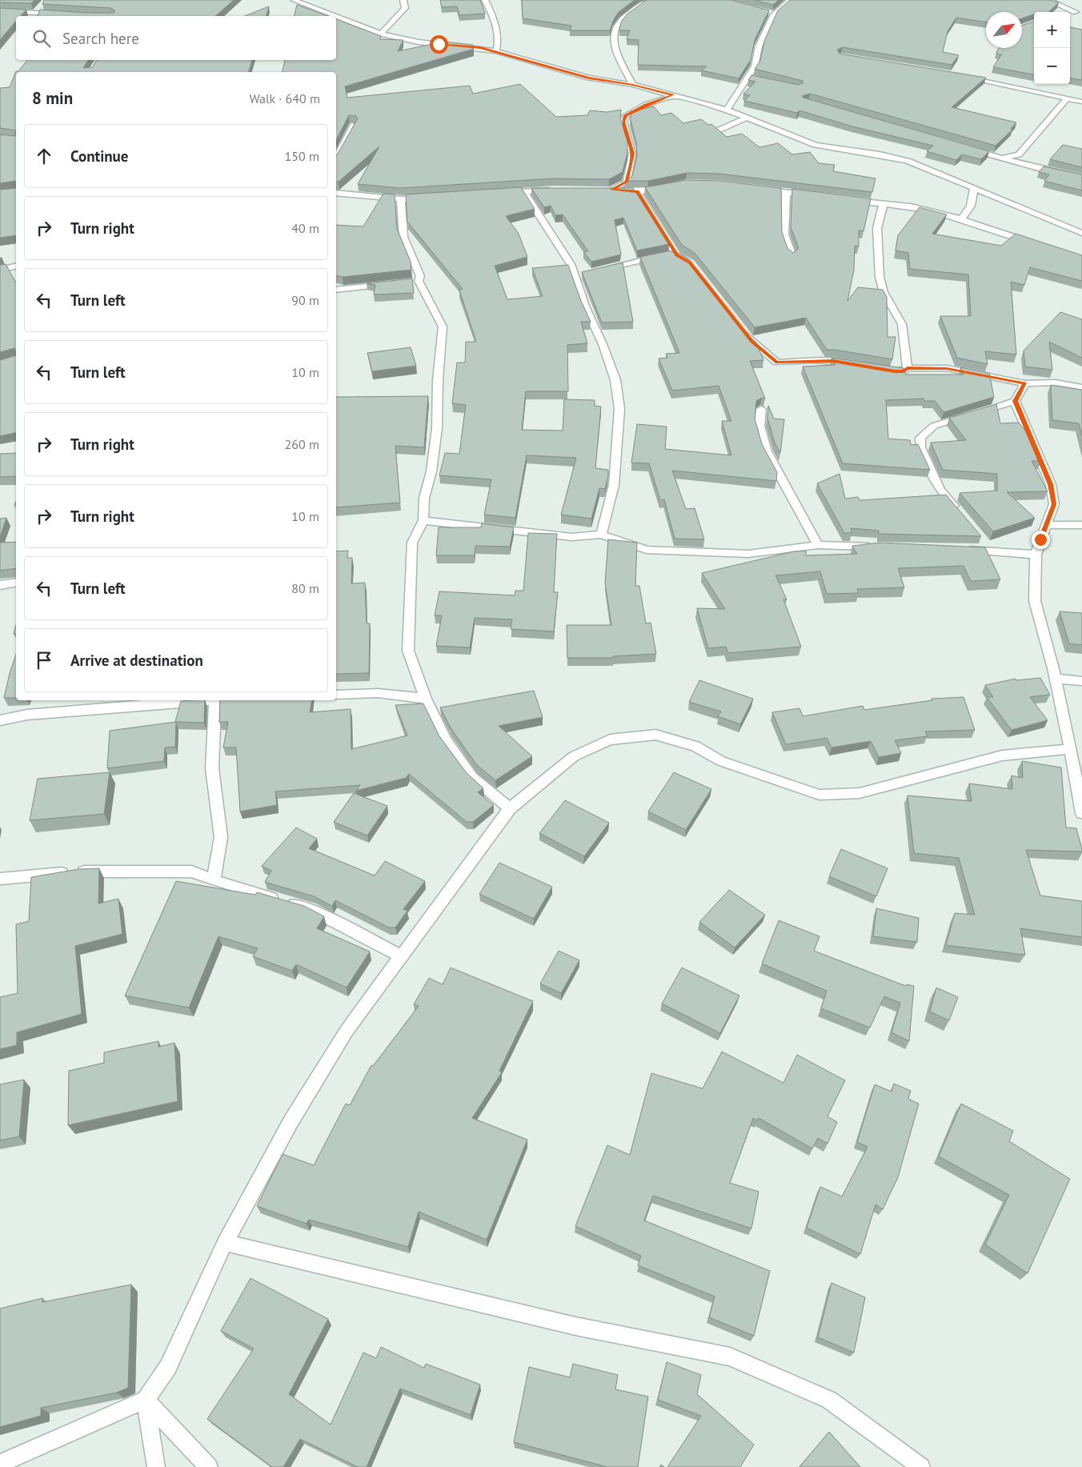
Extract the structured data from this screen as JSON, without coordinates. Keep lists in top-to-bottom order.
{
  "north": "top right",
  "page": {
    "map_buttons": ["+", "−"],
    "search": "Search here",
    "heading": ["8 min", "Walk · 640 m"],
    "list": [
      ["Continue", "150 m"],
      ["Turn right", "40 m"],
      ["Turn left", "90 m"],
      ["Turn left", "10 m"],
      ["Turn right", "260 m"],
      ["Turn right", "10 m"],
      ["Turn left", "80 m"],
      "Arrive at destination"
    ]
  }
}
